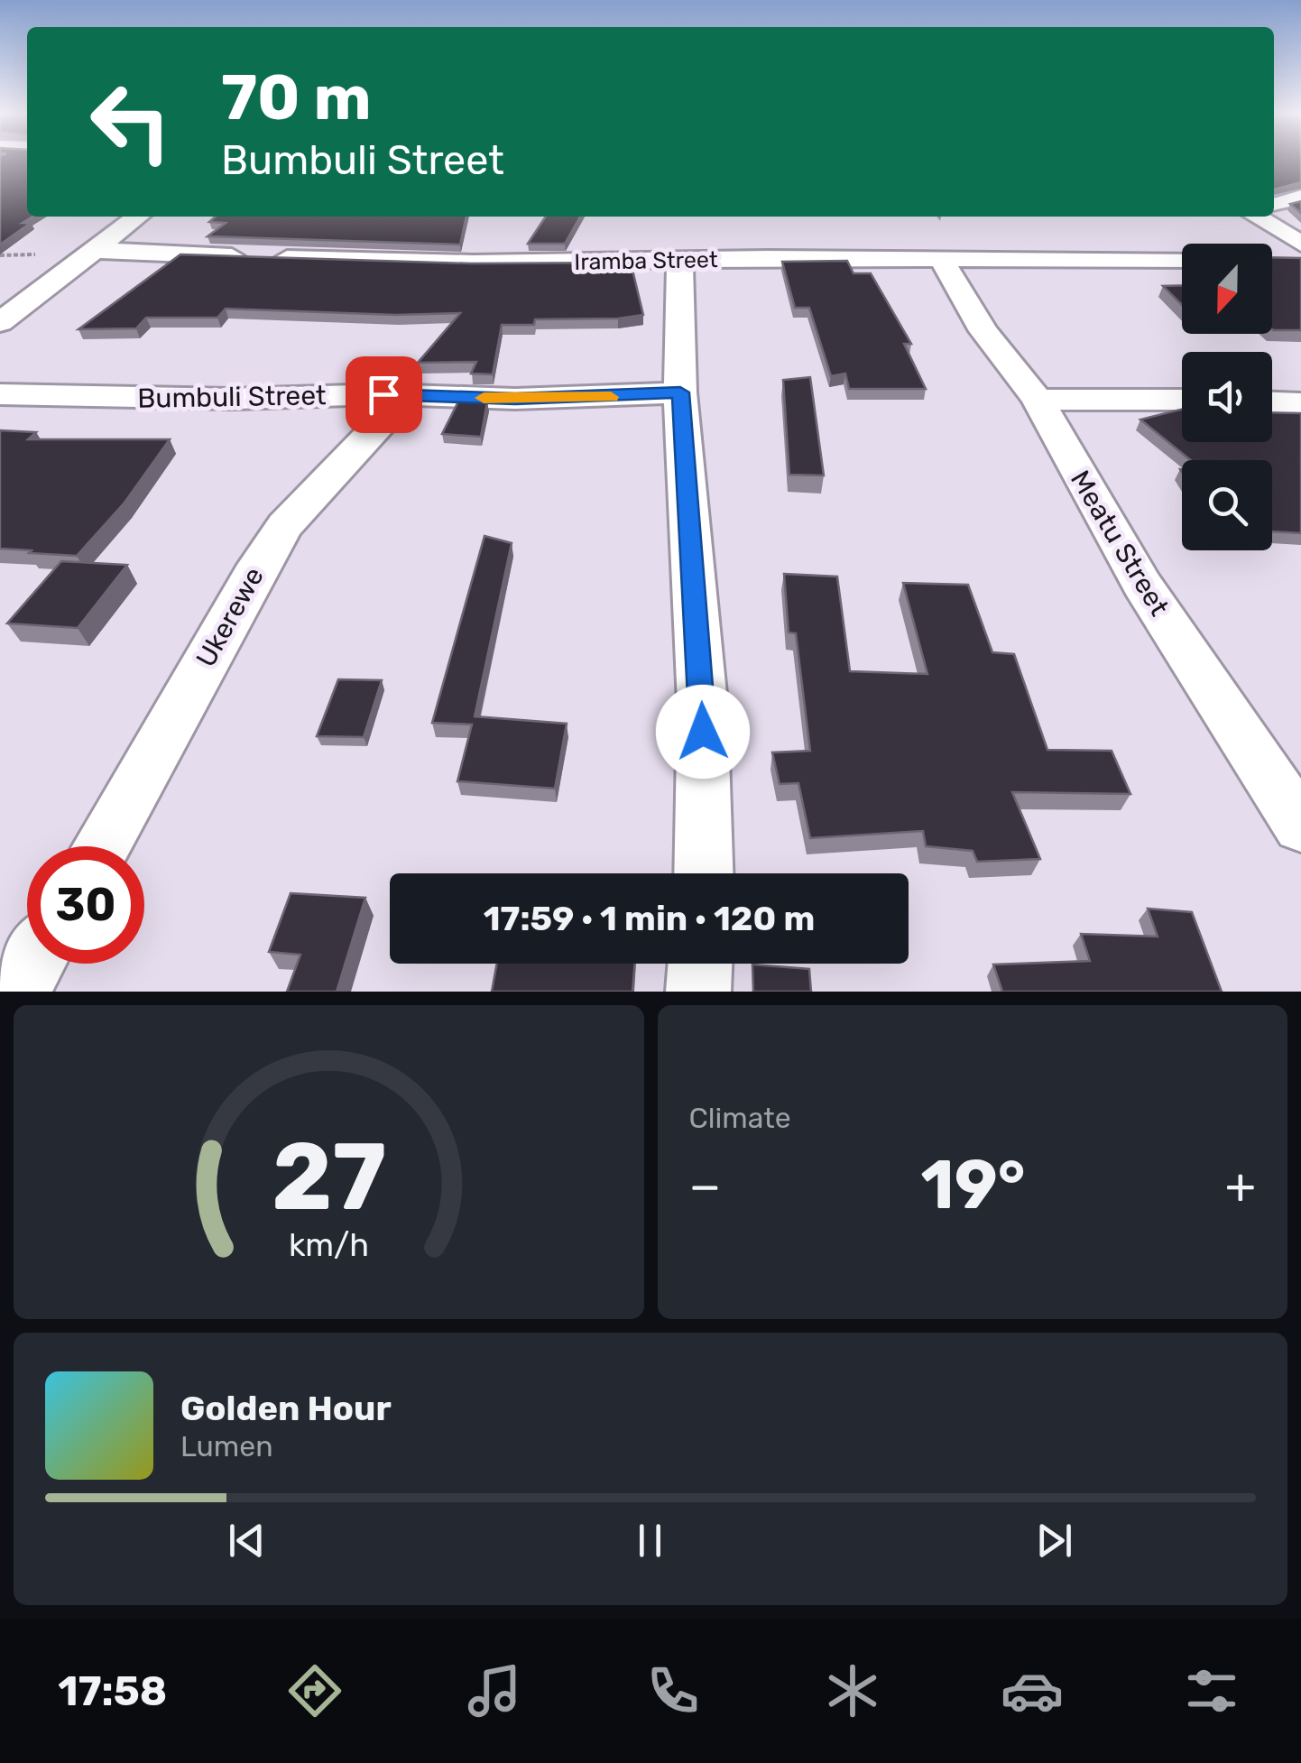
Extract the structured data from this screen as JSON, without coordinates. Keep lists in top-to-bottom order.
{
  "streets": {
    "street": [
      "Iramba Street",
      "Bumbuli Street",
      "Meatu Street",
      "Ukerewe"
    ]
  },
  "crossings": [
    ["Iramba Street", "Meatu Street"],
    ["Bumbuli Street", "Ukerewe"]
  ],
  "north": "bottom",
  "page": {
    "turn": ["70 m", "Bumbuli Street"],
    "limit": "30",
    "trip": "17:59 · 1 min · 120 m",
    "tile": "Climate",
    "heat": ["−", "19°", "+"],
    "song": ["Golden Hour", "Lumen"],
    "tabs": "17:58",
    "gauge": ["27", "km/h"]
  }
}
